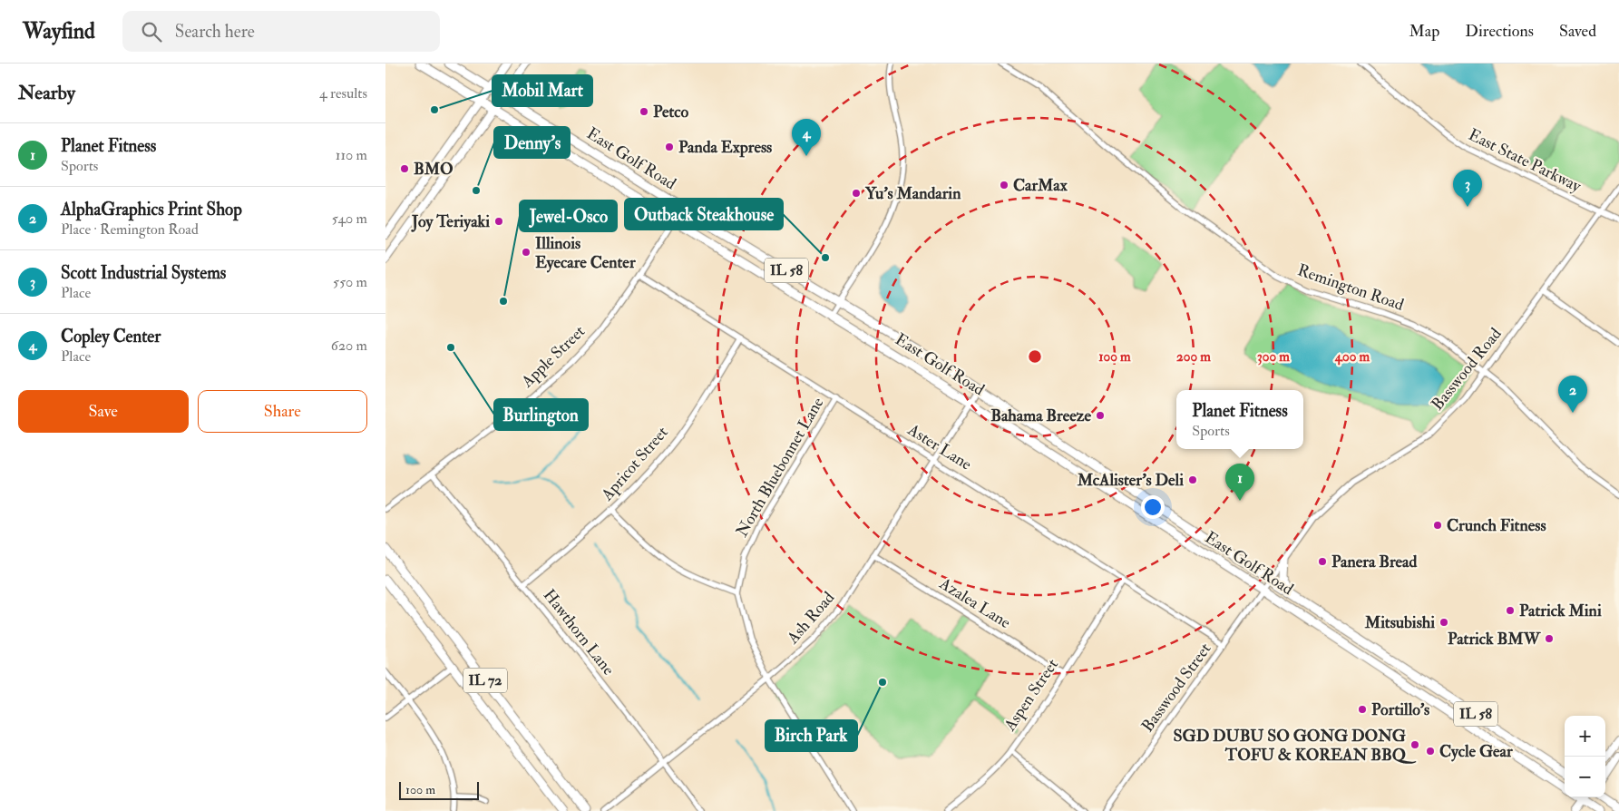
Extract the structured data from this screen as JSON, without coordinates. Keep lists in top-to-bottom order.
{
  "streets": {
    "main road": ["East Golf Road", "IL 58", "IL 72"],
    "street": [
      "East State Parkway",
      "Remington Road",
      "Apple Street",
      "Basswood Road",
      "Aster Lane",
      "Apricot Street",
      "North Bluebonnet Lane",
      "Azalea Lane",
      "Ash Road",
      "Hawthorn Lane",
      "Basswood Street",
      "Aspen Street"
    ]
  },
  "crossings": [
    ["East Golf Road", "IL 58"],
    ["East Golf Road", "Apple Street"],
    ["East Golf Road", "Basswood Road"],
    ["East Golf Road", "Ash Road"],
    ["East Golf Road", "Basswood Street"],
    ["East State Parkway", "Basswood Road"],
    ["Remington Road", "Basswood Road"],
    ["Apple Street", "Aster Lane"],
    ["Apple Street", "Hawthorn Lane"],
    ["Basswood Road", "Basswood Street"],
    ["Aster Lane", "Apricot Street"],
    ["Aster Lane", "North Bluebonnet Lane"],
    ["Aster Lane", "Ash Road"],
    ["Aster Lane", "Basswood Street"],
    ["Aster Lane", "Aspen Street"],
    ["Apricot Street", "Hawthorn Lane"],
    ["North Bluebonnet Lane", "Ash Road"],
    ["Azalea Lane", "Ash Road"],
    ["Azalea Lane", "Aspen Street"],
    ["Ash Road", "Hawthorn Lane"]
  ],
  "places": [
    "Mobil Mart",
    "Petco",
    "Panda Express",
    "BMO",
    "CarMax",
    "Denny's",
    "Yu's Mandarin",
    "Joy Teriyaki",
    "Illinois Eyecare Center",
    "Outback Steakhouse",
    "Jewel-Osco",
    "Burlington",
    "Bahama Breeze",
    "McAlister's Deli",
    "Crunch Fitness",
    "Panera Bread",
    "Patrick Mini",
    "Mitsubishi",
    "Patrick BMW",
    "Birch Park",
    "Portillo's",
    "SGD DUBU SO GONG DONG TOFU & KOREAN BBQ",
    "Cycle Gear"
  ],
  "scale_bar": "100 m",
  "page": {
    "header": "Wayfind",
    "search": "Search here",
    "nav": ["Map", "Directions", "Saved"],
    "heading": ["Nearby", "4 results"],
    "pins": [
      "4",
      "3",
      "2",
      "1"
    ],
    "list": [
      {
        "mark": "1",
        "name": "Planet Fitness",
        "note": "Sports",
        "value": "110 m"
      },
      {
        "mark": "2",
        "name": "AlphaGraphics Print Shop",
        "note": "Place · Remington Road",
        "value": "540 m"
      },
      {
        "mark": "3",
        "name": "Scott Industrial Systems",
        "note": "Place",
        "value": "550 m"
      },
      {
        "mark": "4",
        "name": "Copley Center",
        "note": "Place",
        "value": "620 m"
      }
    ],
    "buttons": ["Save", "Share"],
    "popup": ["Planet Fitness", "Sports"],
    "map_buttons": ["+", "−"],
    "scale": "100 m"
  },
  "rings": [
    "100 m",
    "200 m",
    "300 m",
    "400 m"
  ]
}
